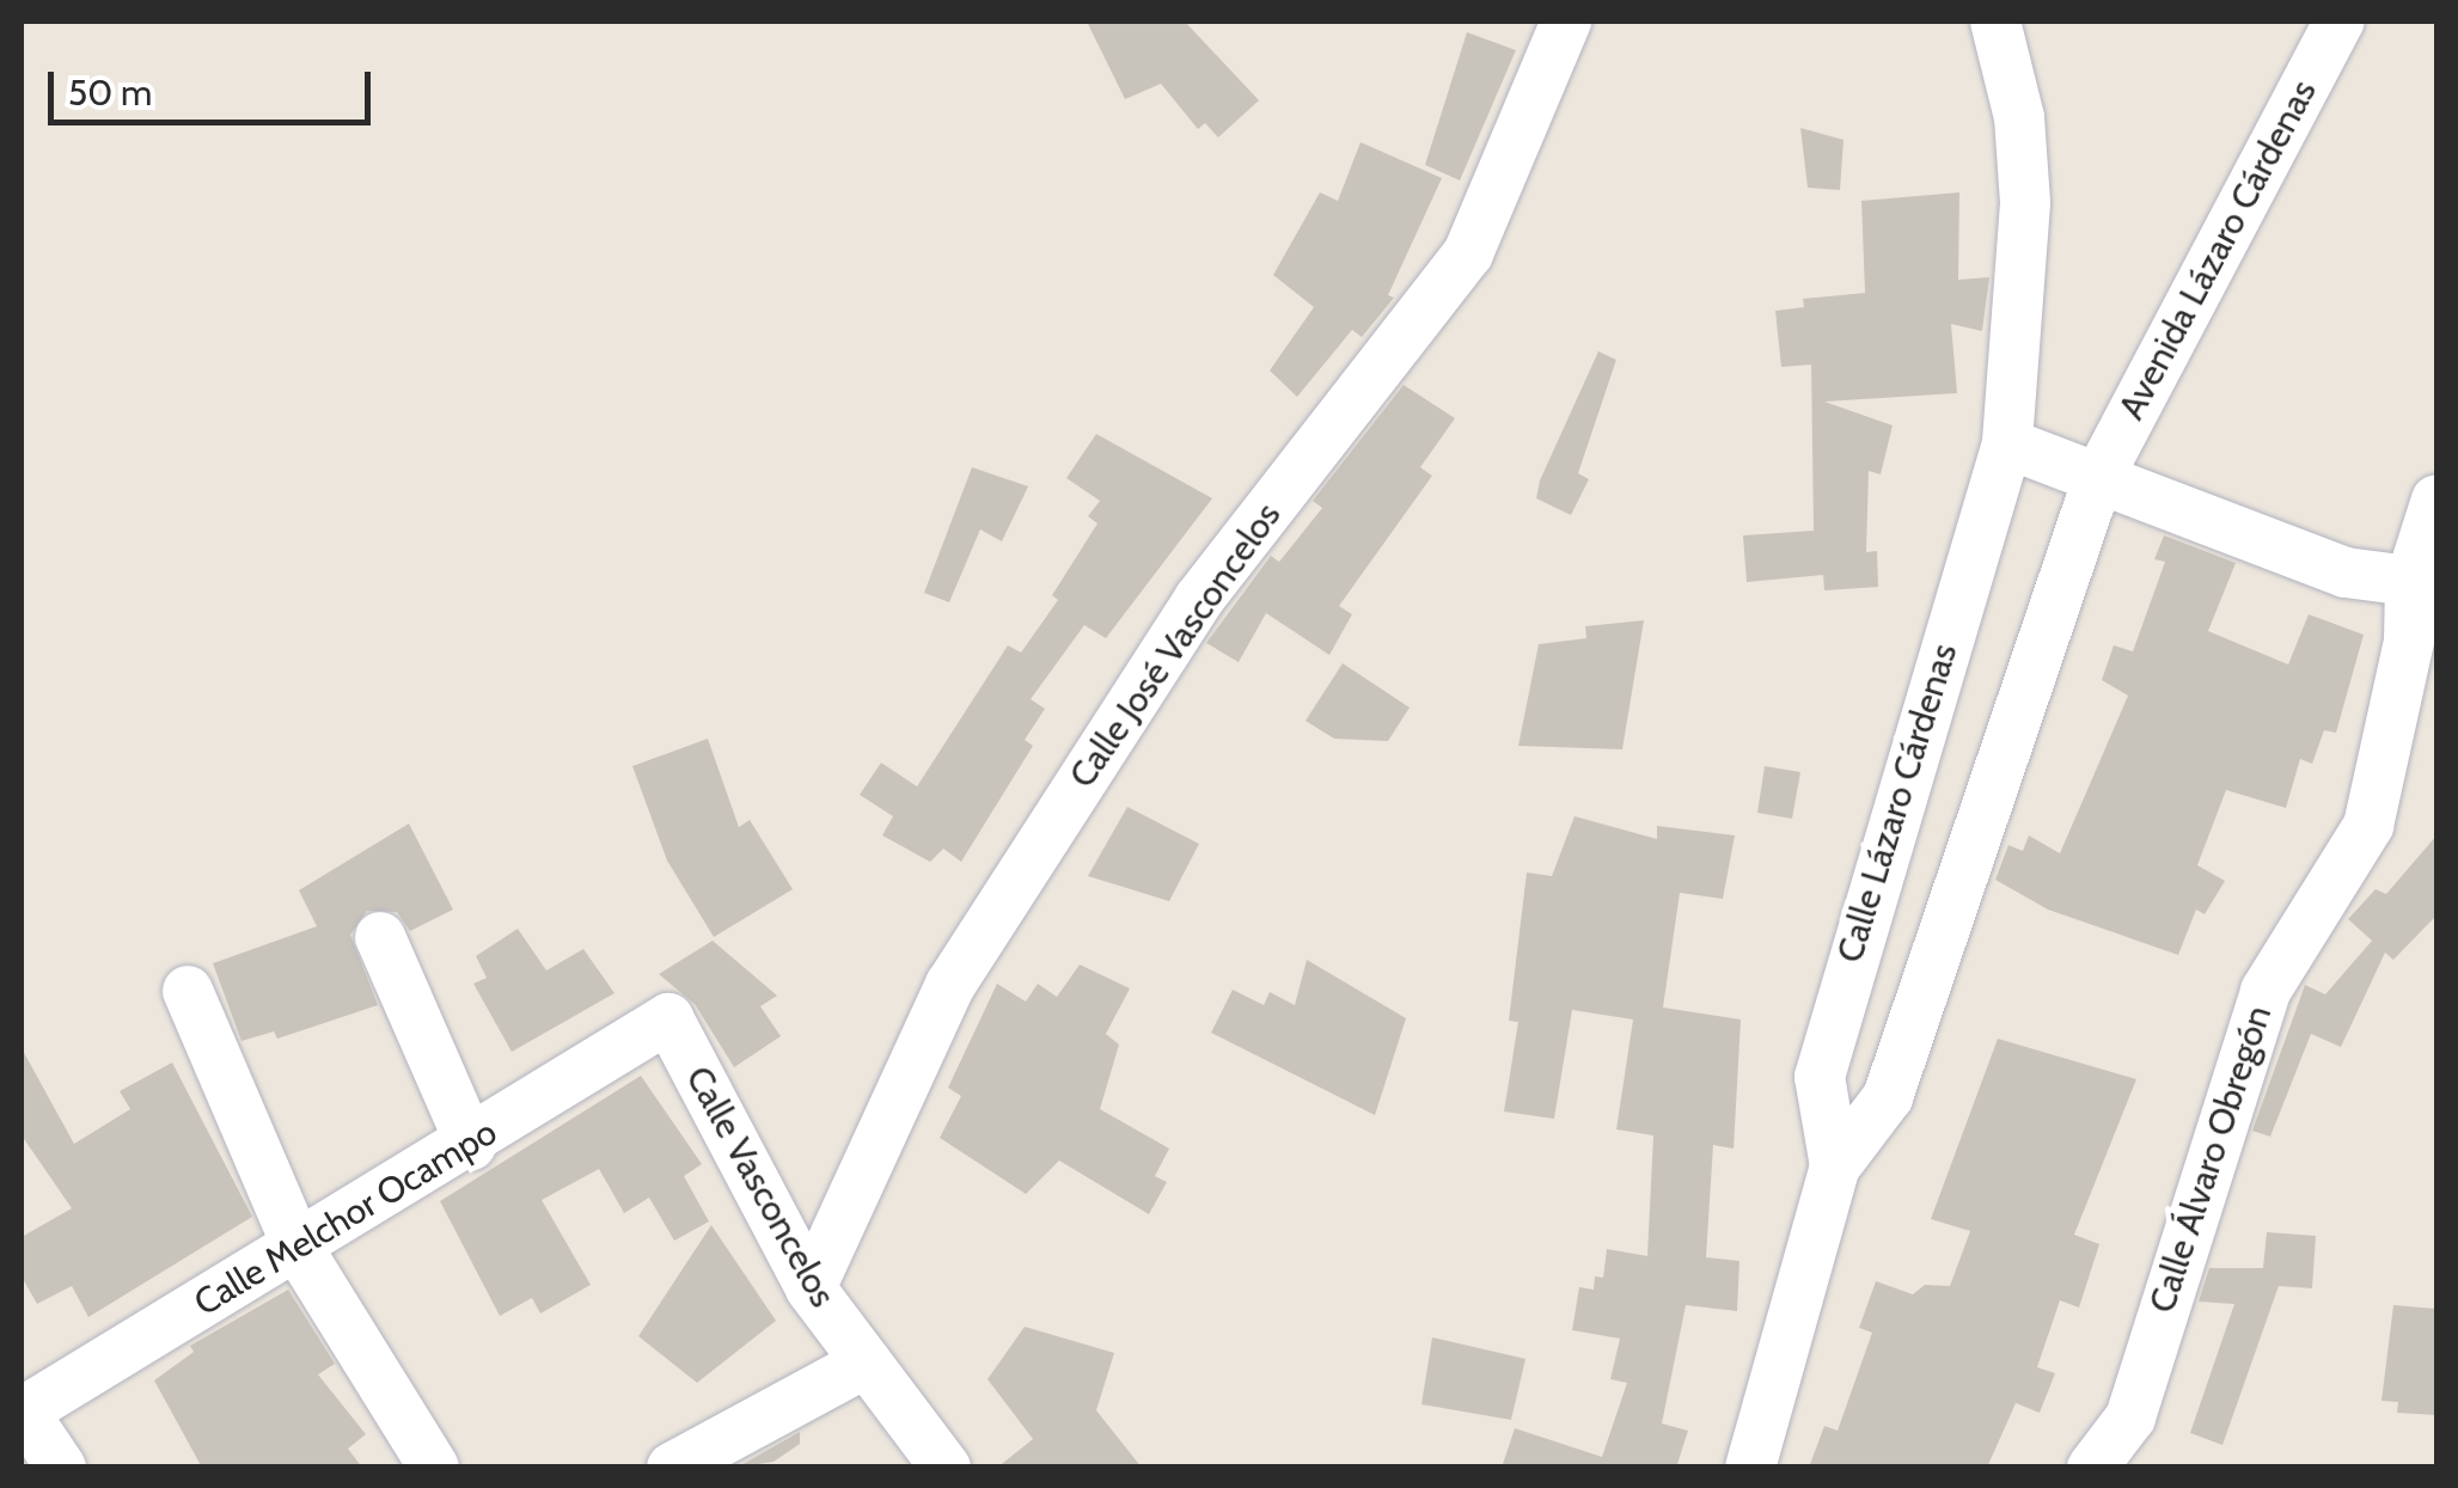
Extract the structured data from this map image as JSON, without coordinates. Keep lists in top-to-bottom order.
{
  "streets": {
    "street": [
      "Avenida Lázaro Cárdenas",
      "Calle José Vasconcelos",
      "Calle Lázaro Cárdenas",
      "Calle Álvaro Obregón",
      "Calle Vasconcelos",
      "Calle Melchor Ocampo"
    ]
  },
  "crossings": [
    ["Avenida Lázaro Cárdenas", "Calle Lázaro Cárdenas"],
    ["Calle José Vasconcelos", "Calle Vasconcelos"],
    ["Calle Vasconcelos", "Calle Melchor Ocampo"]
  ],
  "scale_bar": "50 m"
}
